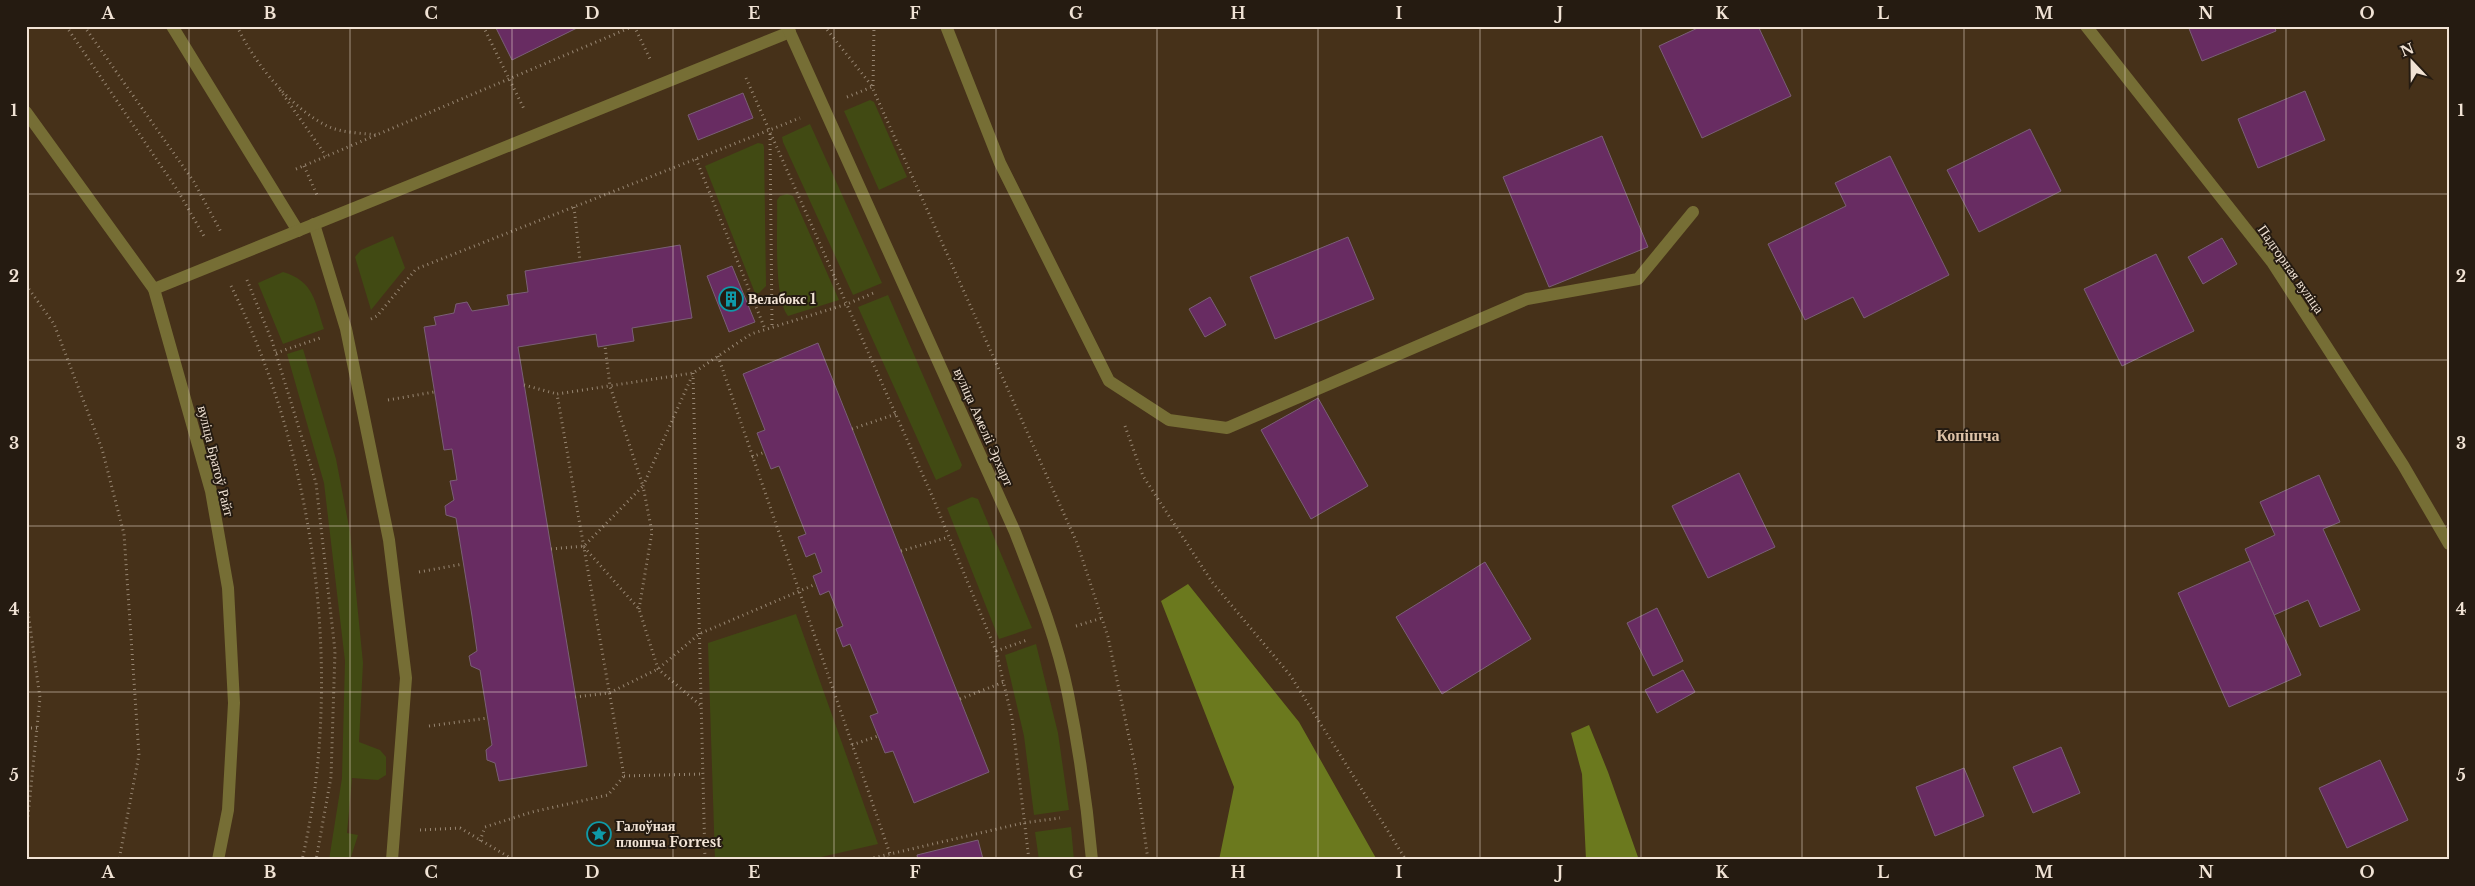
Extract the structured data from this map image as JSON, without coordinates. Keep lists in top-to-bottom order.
{
  "streets": {
    "street": ["Падгорная вуліца", "вуліца Амеліі Эрхарт", "вуліца Братоў Райт"]
  },
  "districts": ["Копішча"],
  "places": {
    "building": ["Велабокс 1"],
    "place": ["Галоўная плошча Forrest"]
  },
  "north": "top",
  "grid": {
    "columns": [
      "A",
      "B",
      "C",
      "D",
      "E",
      "F",
      "G",
      "H",
      "I",
      "J",
      "K",
      "L",
      "M",
      "N",
      "O"
    ],
    "rows": [
      "1",
      "2",
      "3",
      "4",
      "5"
    ]
  }
}
